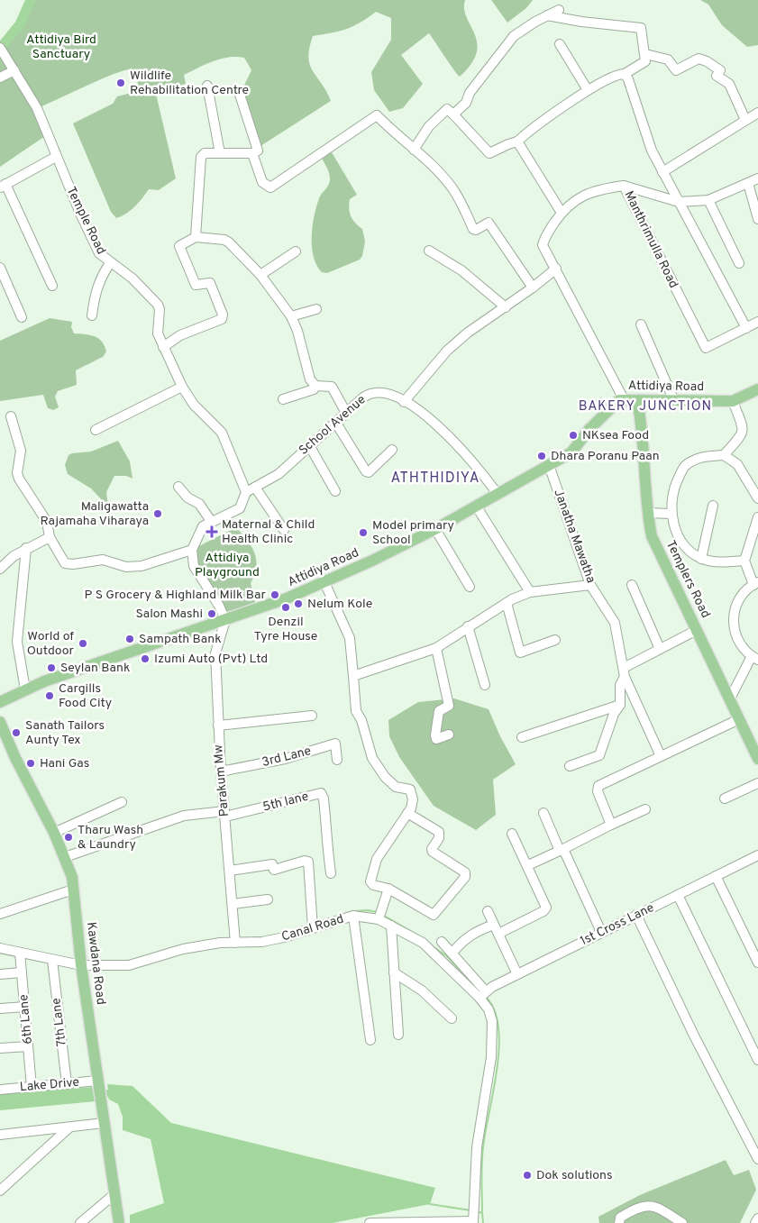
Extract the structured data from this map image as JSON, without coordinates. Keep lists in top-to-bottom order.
{
  "streets": {
    "main road": ["Attidiya Road", "Templers Road", "Kawdana Road"],
    "street": [
      "Temple Road",
      "Manthrimulla Road",
      "School Avenue",
      "Janatha Mawatha",
      "3rd Lane",
      "Parakum Mw",
      "5th lane",
      "1st Cross Lane",
      "Canal Road",
      "6th Lane",
      "7th Lane",
      "Lake Drive"
    ]
  },
  "crossings": [
    ["Temple Road", "School Avenue"],
    ["Manthrimulla Road", "Attidiya Road"],
    ["Attidiya Road", "School Avenue"],
    ["Attidiya Road", "Janatha Mawatha"],
    ["Attidiya Road", "Templers Road"],
    ["Attidiya Road", "Parakum Mw"],
    ["3rd Lane", "Parakum Mw"],
    ["Parakum Mw", "5th lane"],
    ["Parakum Mw", "Canal Road"],
    ["1st Cross Lane", "Canal Road"],
    ["Canal Road", "Kawdana Road"],
    ["Canal Road", "6th Lane"],
    ["Canal Road", "7th Lane"],
    ["Kawdana Road", "Lake Drive"],
    ["6th Lane", "Lake Drive"],
    ["7th Lane", "Lake Drive"]
  ],
  "districts": ["BAKERY JUNCTION", "ATHTHIDIYA"],
  "parks": ["Attidiya Bird Sanctuary", "Attidiya Playground"],
  "places": {
    "other": [
      "Wildlife Rehabilitation Centre",
      "NKsea Food",
      "Dhara Poranu Paan",
      "Maligawatta Rajamaha Viharaya",
      "Model primary School",
      "P S Grocery & Highland Milk Bar",
      "Nelum Kole",
      "Denzil Tyre House",
      "Salon Mashi",
      "Sampath Bank",
      "World of Outdoor",
      "Izumi Auto (Pvt) Ltd",
      "Seylan Bank",
      "Cargills Food City",
      "Sanath Tailors Aunty Tex",
      "Hani Gas",
      "Tharu Wash & Laundry",
      "Dok solutions"
    ],
    "health": ["Maternal & Child Health Clinic"]
  }
}
